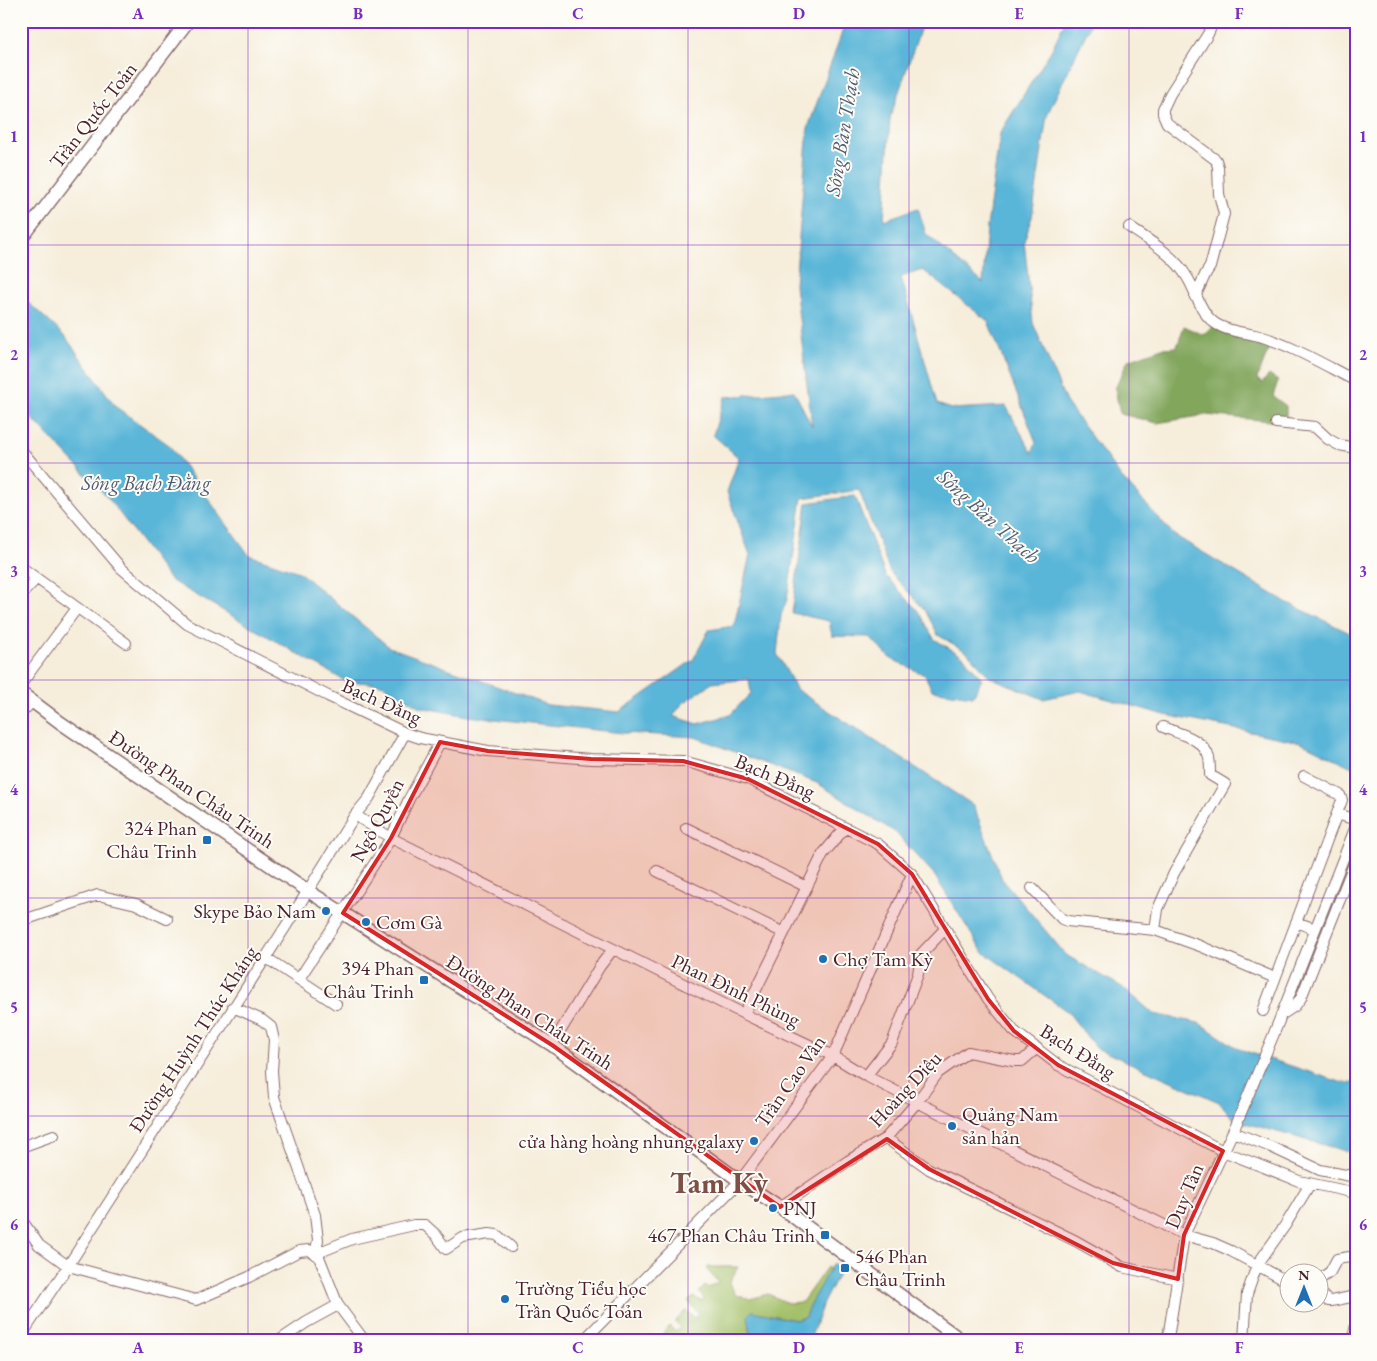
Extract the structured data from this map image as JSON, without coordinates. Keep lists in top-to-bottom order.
{
  "streets": {
    "main road": ["Trần Quốc Toản", "Đường Phan Châu Trinh"],
    "street": [
      "Bạch Đằng",
      "Ngô Quyền",
      "Phan Đình Phùng",
      "Đường Huỳnh Thúc Kháng",
      "Trần Cao Vân",
      "Hoàng Diệu",
      "Duy Tân"
    ]
  },
  "crossings": [
    ["Bạch Đằng", "Ngô Quyền"],
    ["Bạch Đằng", "Đường Huỳnh Thúc Kháng"],
    ["Bạch Đằng", "Trần Cao Vân"],
    ["Bạch Đằng", "Hoàng Diệu"],
    ["Bạch Đằng", "Duy Tân"],
    ["Đường Phan Châu Trinh", "Ngô Quyền"],
    ["Đường Phan Châu Trinh", "Đường Huỳnh Thúc Kháng"],
    ["Đường Phan Châu Trinh", "Trần Cao Vân"],
    ["Đường Phan Châu Trinh", "Hoàng Diệu"],
    ["Ngô Quyền", "Phan Đình Phùng"],
    ["Phan Đình Phùng", "Đường Huỳnh Thúc Kháng"],
    ["Phan Đình Phùng", "Trần Cao Vân"],
    ["Phan Đình Phùng", "Hoàng Diệu"],
    ["Phan Đình Phùng", "Duy Tân"]
  ],
  "districts": ["Tam Kỳ"],
  "water": ["Sông Bàn Thạch", "Sông Bạch Đằng"],
  "places": {
    "transit": [
      "324 Phan Châu Trinh",
      "394 Phan Châu Trinh",
      "467 Phan Châu Trinh",
      "546 Phan Châu Trinh"
    ],
    "other": [
      "Skype Bảo Nam",
      "Cơm Gà",
      "Chợ Tam Kỳ",
      "Quảng Nam sản hản",
      "cửa hàng hoàng nhung galaxy",
      "PNJ",
      "Trường Tiểu học Trần Quốc Toản"
    ]
  },
  "north": "top",
  "grid": {
    "columns": [
      "A",
      "B",
      "C",
      "D",
      "E",
      "F"
    ],
    "rows": [
      "1",
      "2",
      "3",
      "4",
      "5",
      "6"
    ]
  }
}
